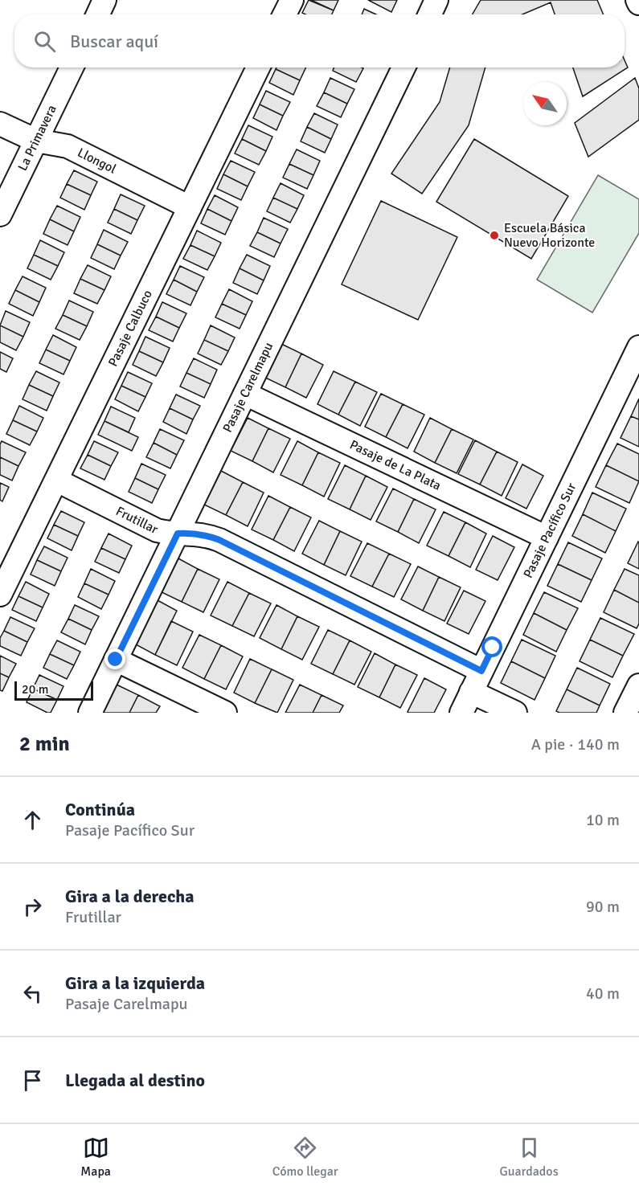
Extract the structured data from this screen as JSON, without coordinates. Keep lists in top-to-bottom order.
{
  "streets": {
    "street": [
      "La Primavera",
      "Llongol",
      "Pasaje Calbuco",
      "Pasaje Carelmapu",
      "Pasaje de La Plata",
      "Frutillar",
      "Pasaje Pacífico Sur"
    ]
  },
  "crossings": [
    ["La Primavera", "Llongol"],
    ["Llongol", "Pasaje Calbuco"],
    ["Pasaje Calbuco", "Frutillar"],
    ["Pasaje Carelmapu", "Pasaje de La Plata"],
    ["Pasaje Carelmapu", "Frutillar"],
    ["Pasaje de La Plata", "Pasaje Pacífico Sur"],
    ["Frutillar", "Pasaje Pacífico Sur"]
  ],
  "places": ["Escuela Básica Nuevo Horizonte"],
  "scale_bar": "20 m",
  "north": "top left",
  "page": {
    "search": "Buscar aquí",
    "scale": "20 m",
    "heading": ["2 min", "A pie · 140 m"],
    "list": [
      ["Continúa", "Pasaje Pacífico Sur", "10 m"],
      ["Gira a la derecha", "Frutillar", "90 m"],
      ["Gira a la izquierda", "Pasaje Carelmapu", "40 m"],
      "Llegada al destino"
    ],
    "nav": ["Mapa", "Cómo llegar", "Guardados"]
  }
}
